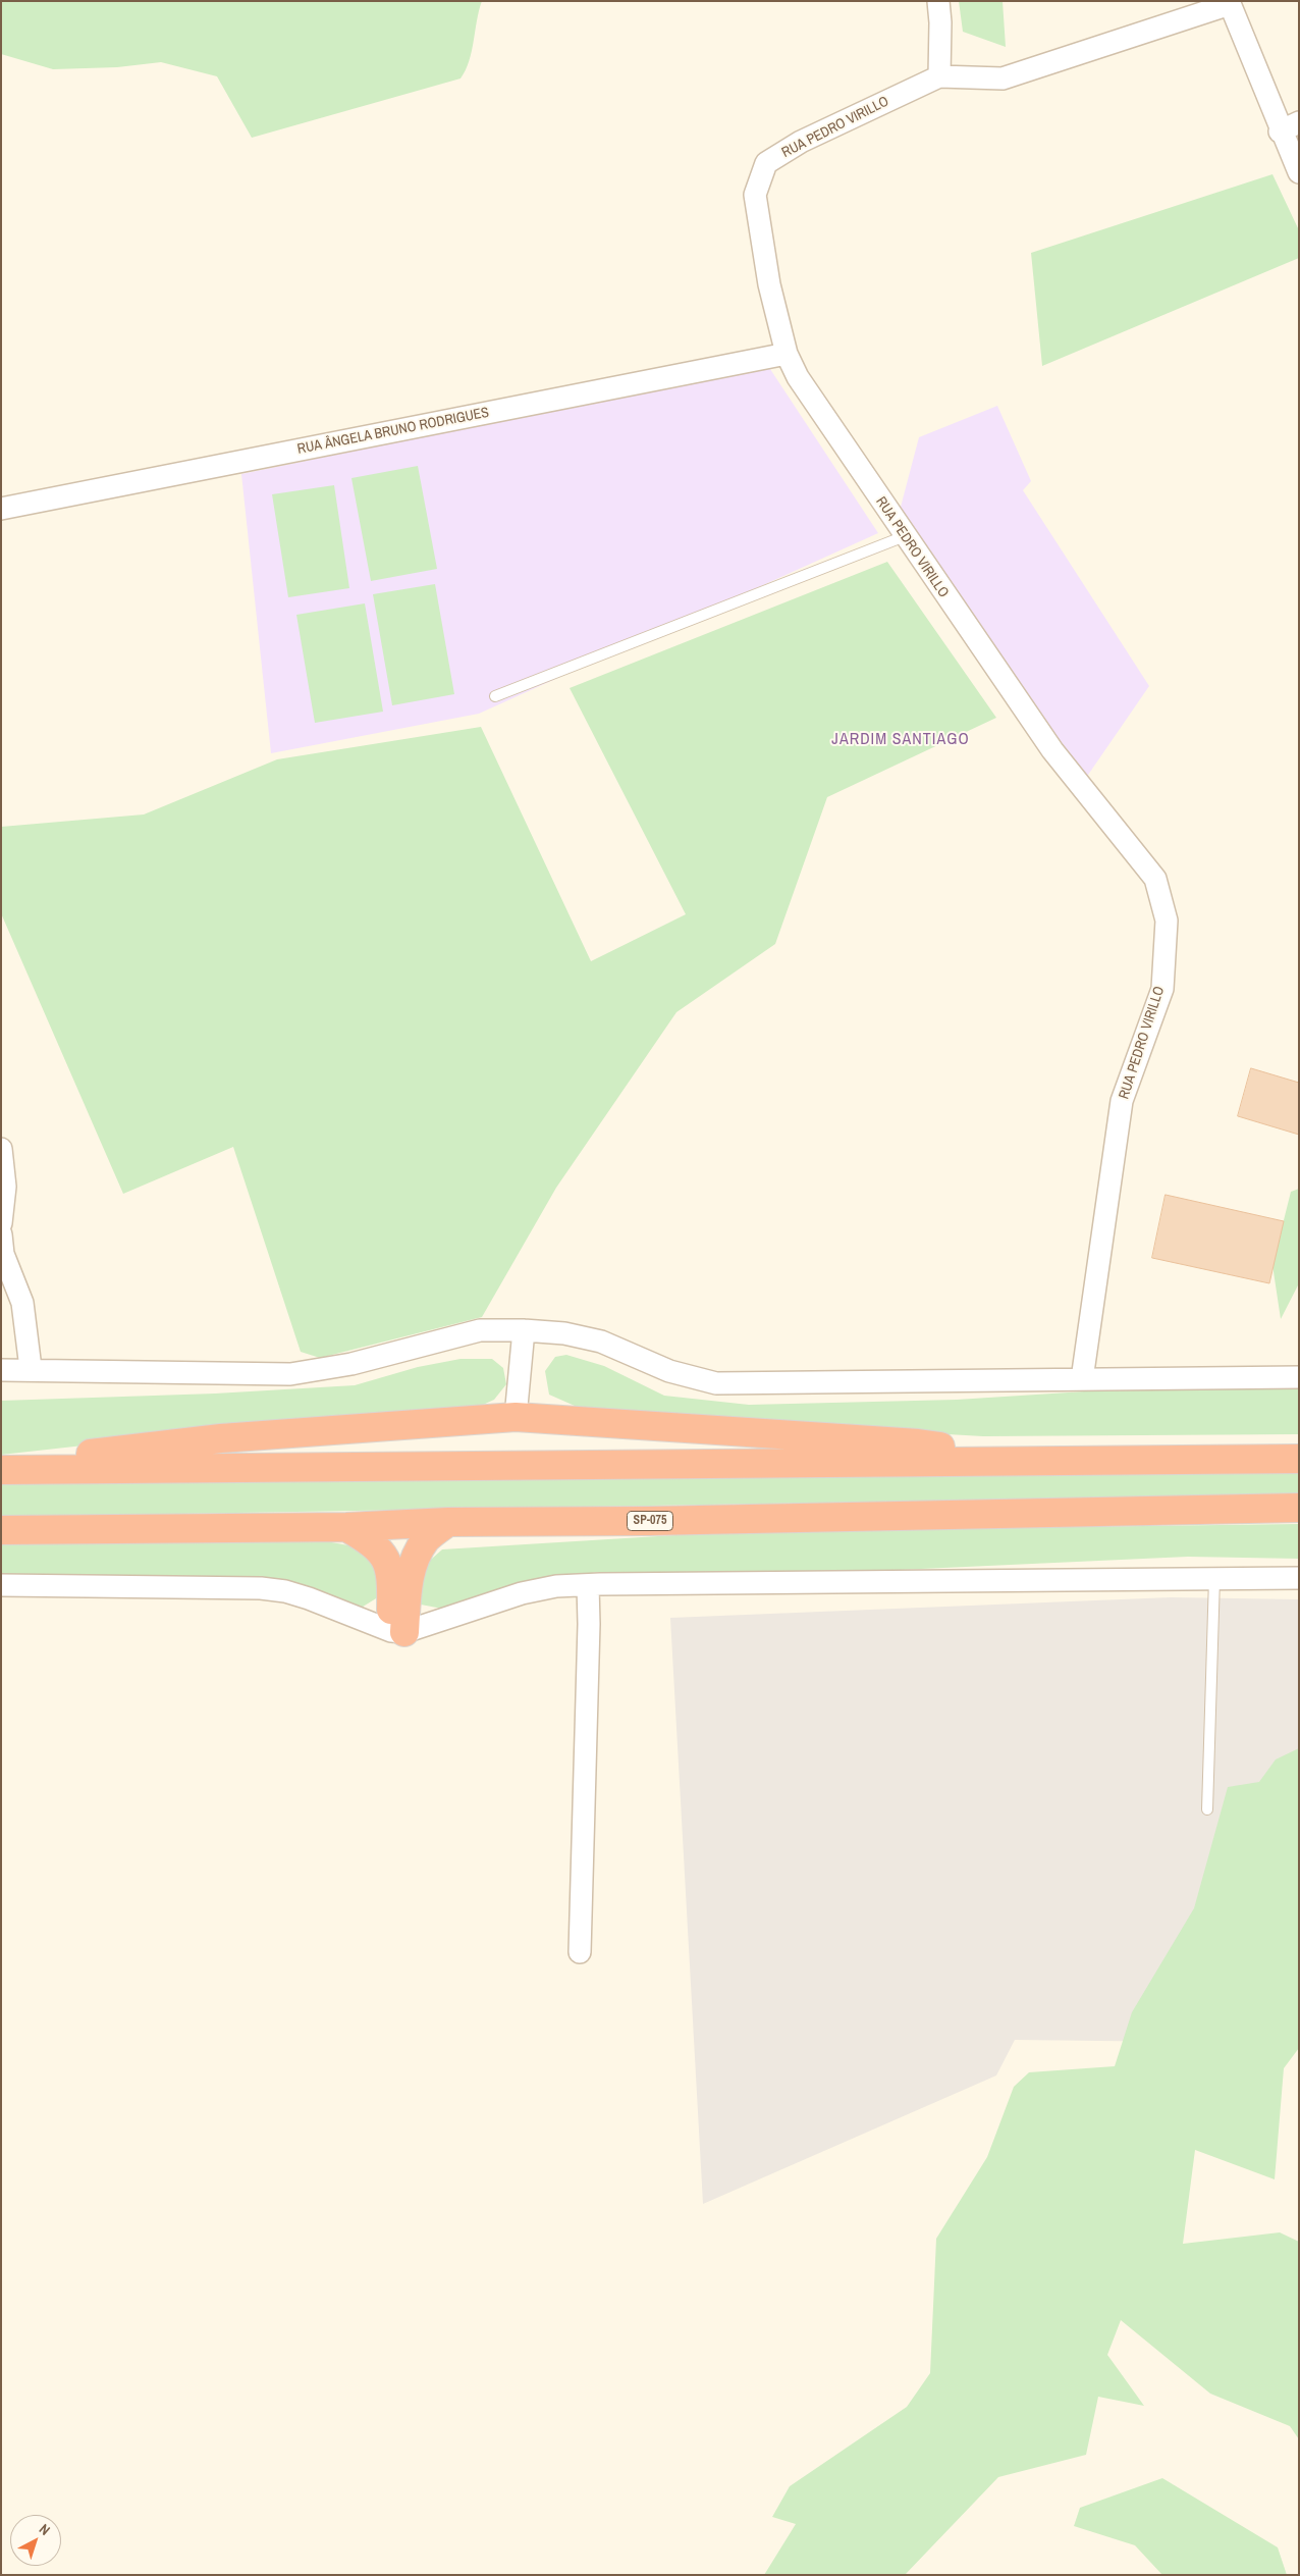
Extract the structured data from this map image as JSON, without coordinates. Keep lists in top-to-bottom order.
{
  "streets": {
    "highway": ["SP-075"],
    "street": ["RUA PEDRO VIRILLO", "RUA ÂNGELA BRUNO RODRIGUES"]
  },
  "crossings": [
    ["RUA PEDRO VIRILLO", "RUA ÂNGELA BRUNO RODRIGUES"]
  ],
  "districts": ["JARDIM SANTIAGO"],
  "north": "top right"
}
